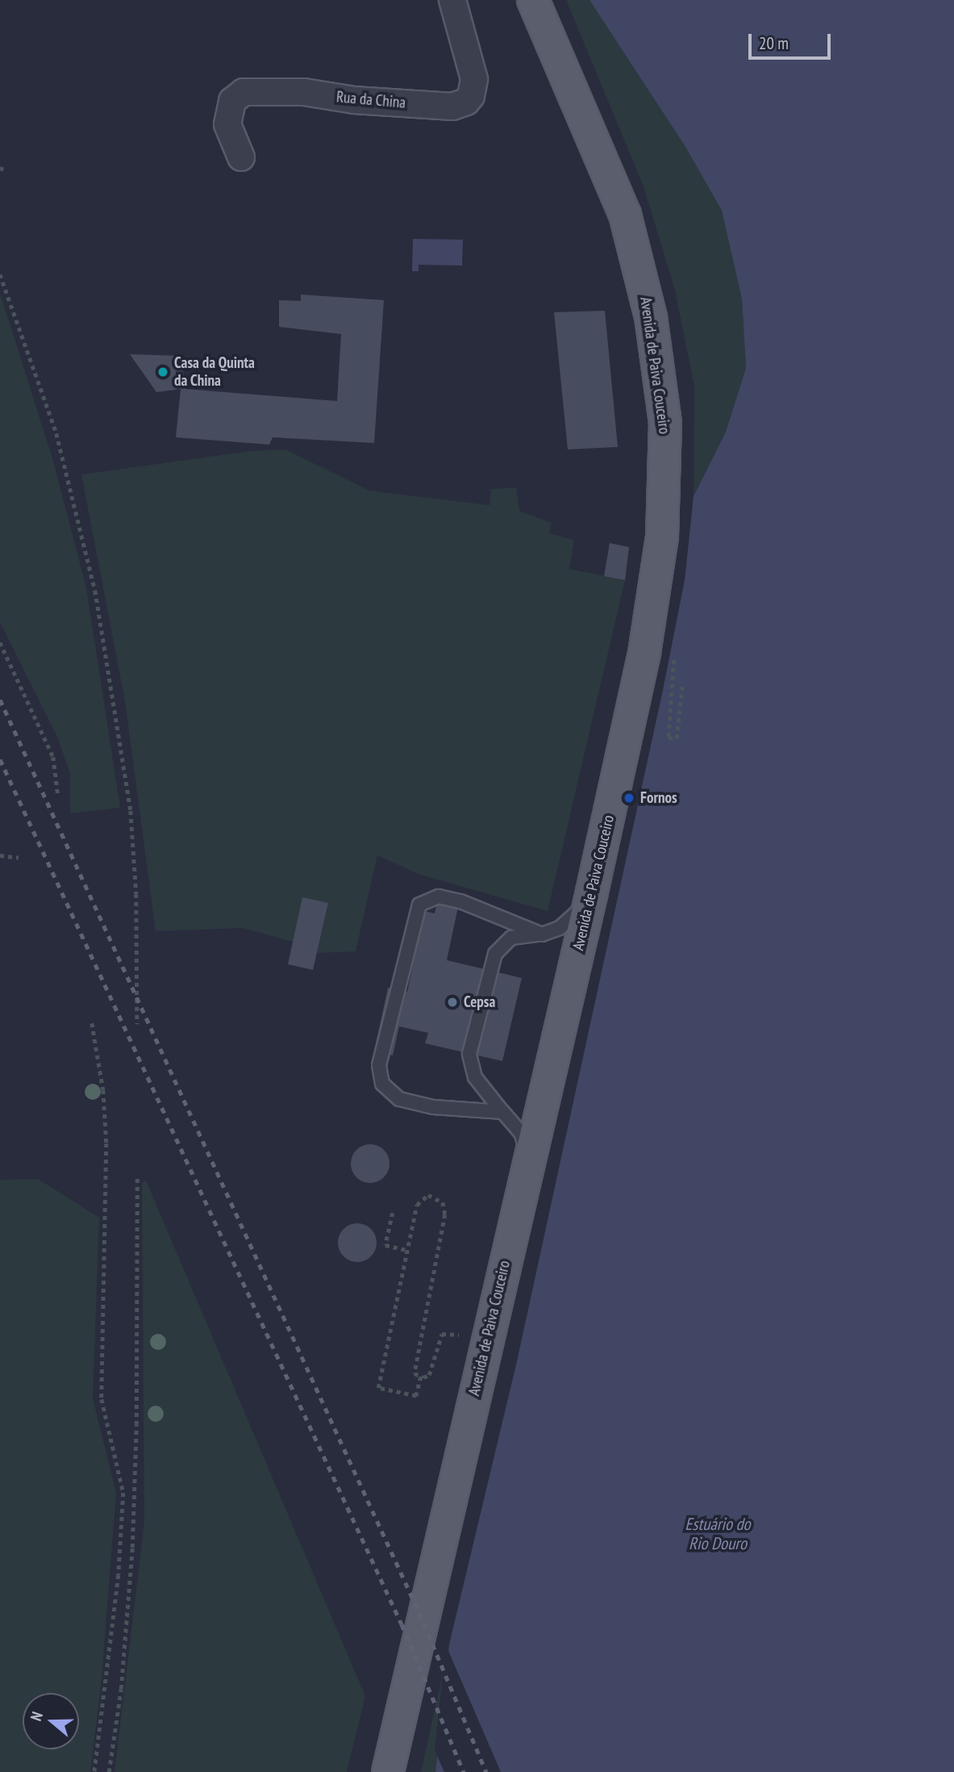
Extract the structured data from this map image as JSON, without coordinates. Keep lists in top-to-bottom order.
{
  "streets": {
    "main road": ["Avenida de Paiva Couceiro"],
    "street": ["Rua da China"]
  },
  "water": ["Estuário do Rio Douro"],
  "places": ["Casa da Quinta da China", "Fornos", "Cepsa"],
  "scale_bar": "20 m",
  "north": "left"
}
